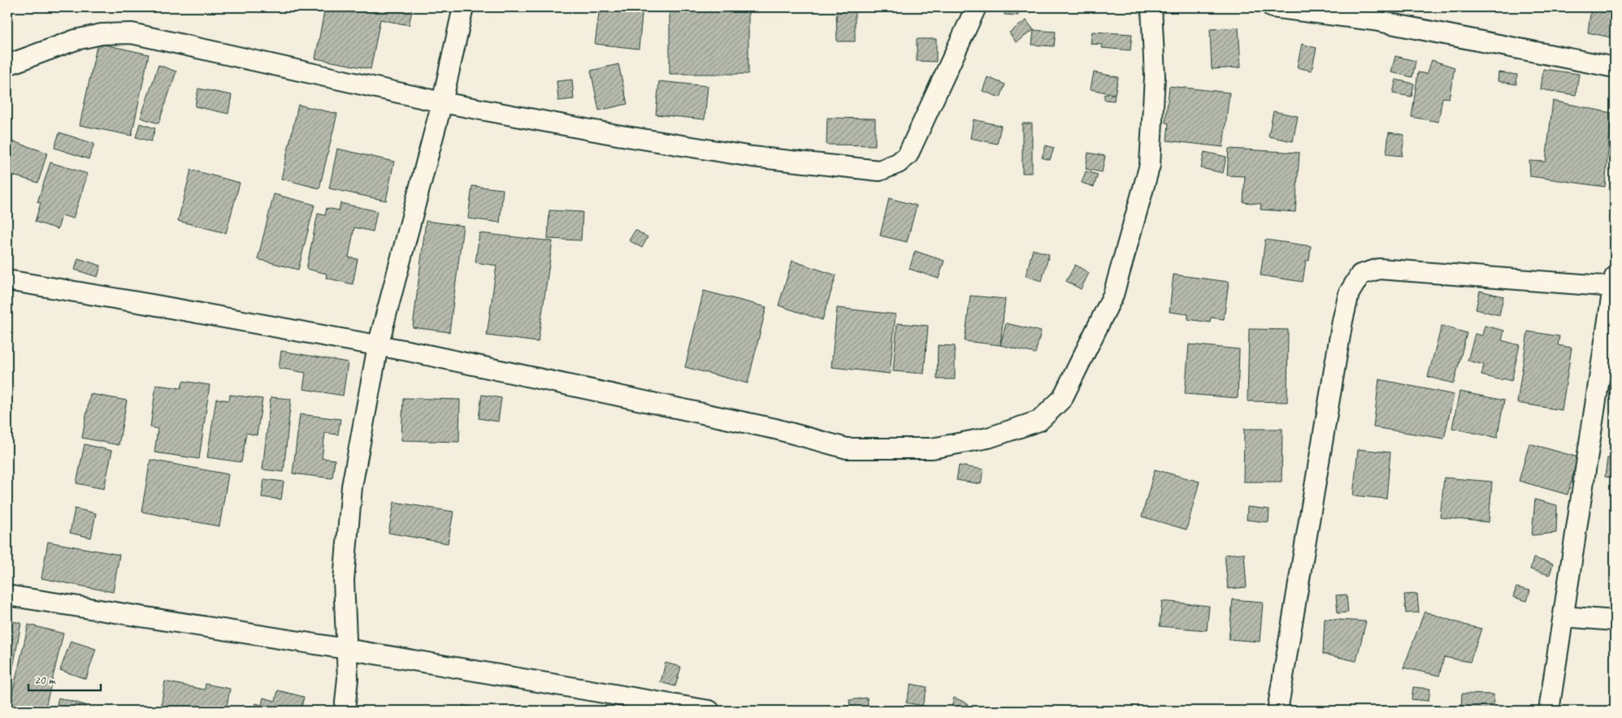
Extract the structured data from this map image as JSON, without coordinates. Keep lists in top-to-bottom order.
{
  "scale_bar": "20 m"
}
